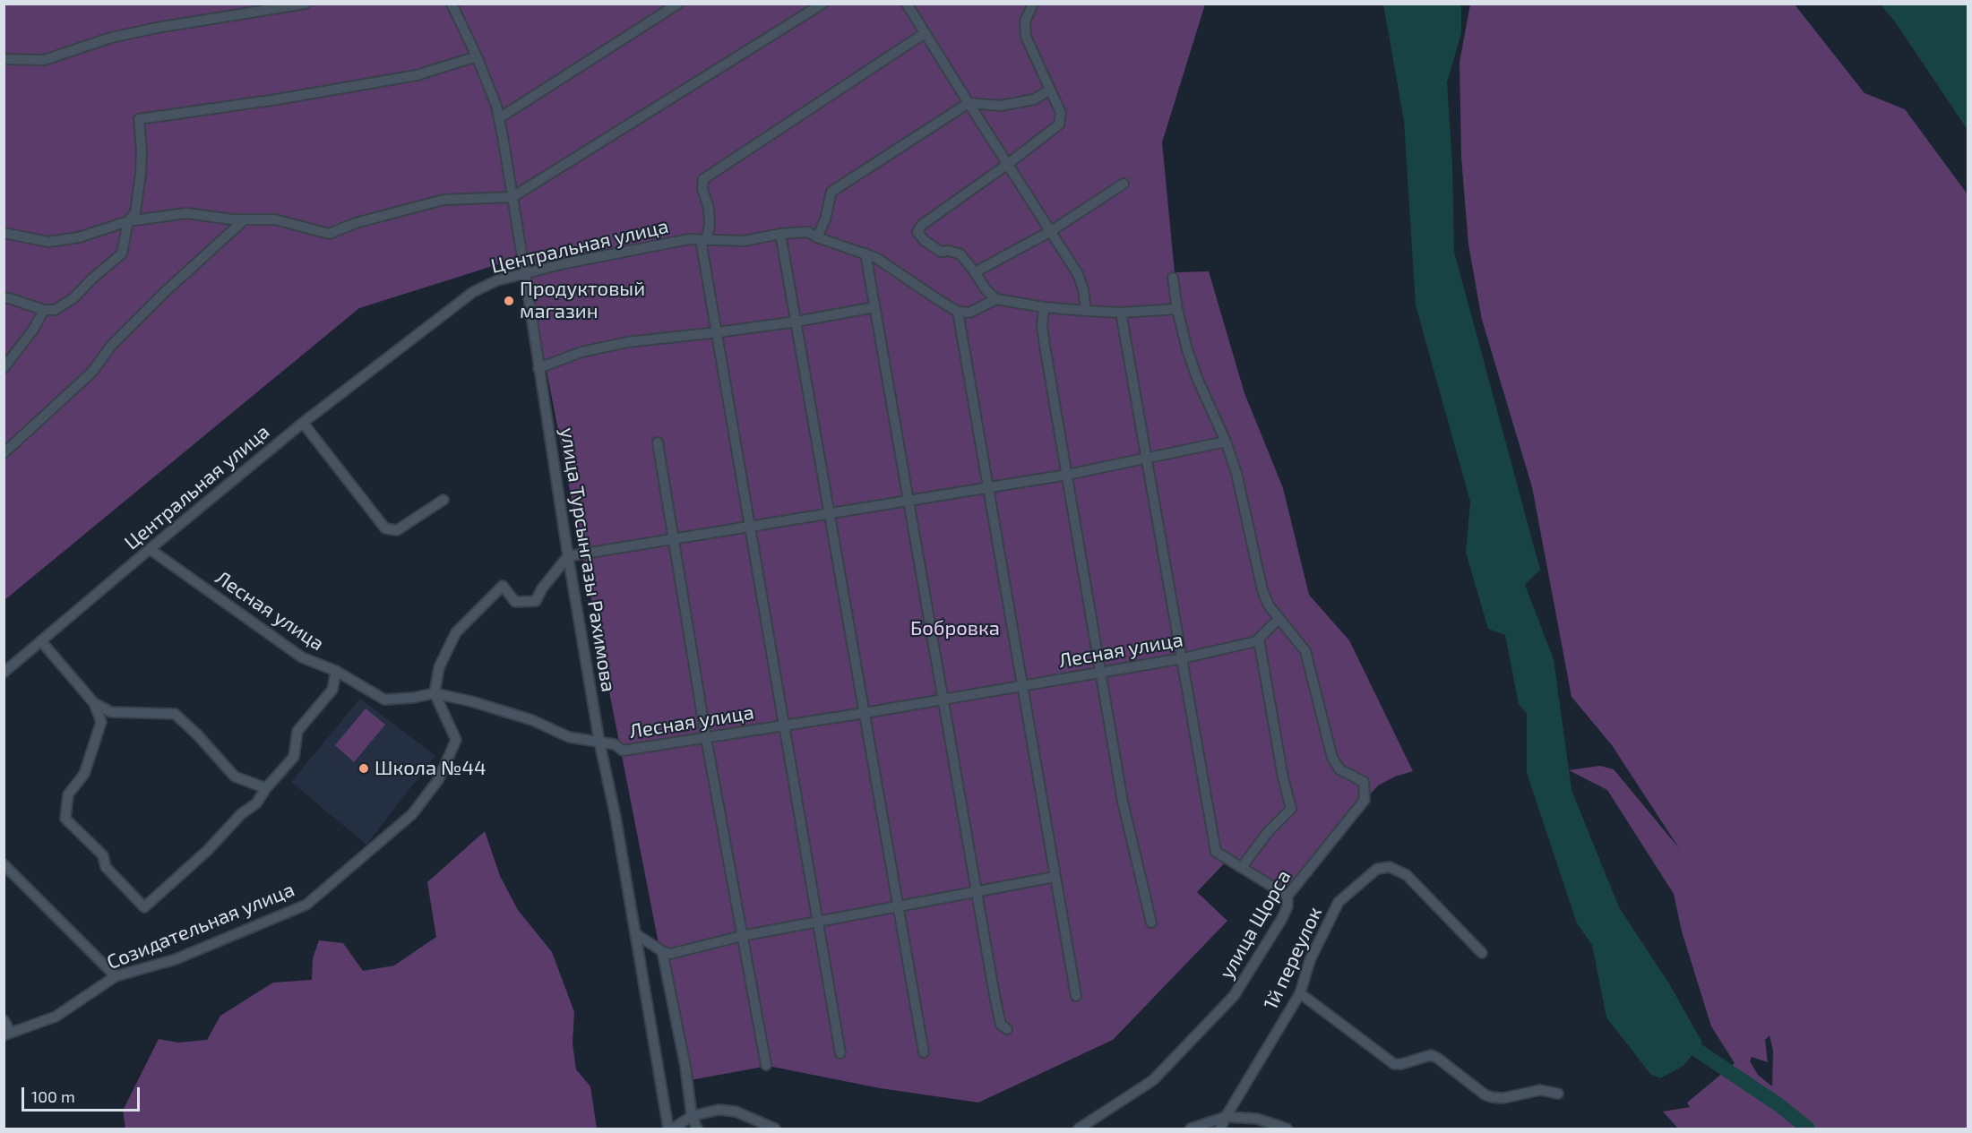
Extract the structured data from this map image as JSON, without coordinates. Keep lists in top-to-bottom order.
{
  "streets": {
    "street": [
      "Центральная улица",
      "улица Турсынгазы Рахимова",
      "Лесная улица",
      "улица Щорса",
      "Созидательная улица",
      "1й переулок"
    ]
  },
  "crossings": [
    ["Центральная улица", "улица Турсынгазы Рахимова"],
    ["Центральная улица", "Лесная улица"],
    ["улица Турсынгазы Рахимова", "Лесная улица"],
    ["Лесная улица", "Созидательная улица"]
  ],
  "parks": ["Бобровка"],
  "places": ["Продуктовый магазин", "Школа №44"],
  "scale_bar": "100 m"
}
